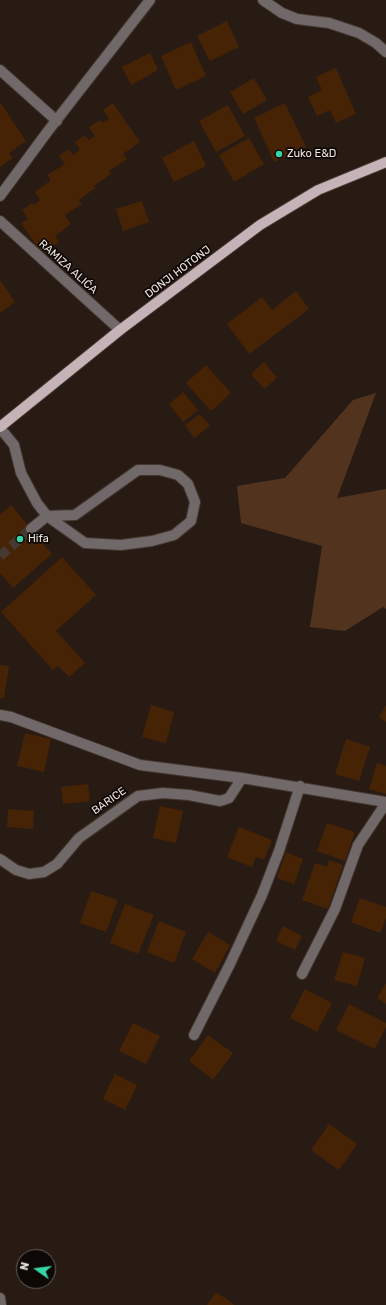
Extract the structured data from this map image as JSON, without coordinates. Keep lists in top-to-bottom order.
{
  "streets": {
    "main road": ["DONJI HOTONJ"],
    "street": ["RAMIZA ALIĆA", "BARICE"]
  },
  "crossings": [
    ["RAMIZA ALIĆA", "DONJI HOTONJ"]
  ],
  "places": ["Zuko E&D", "Hifa"],
  "north": "left"
}
